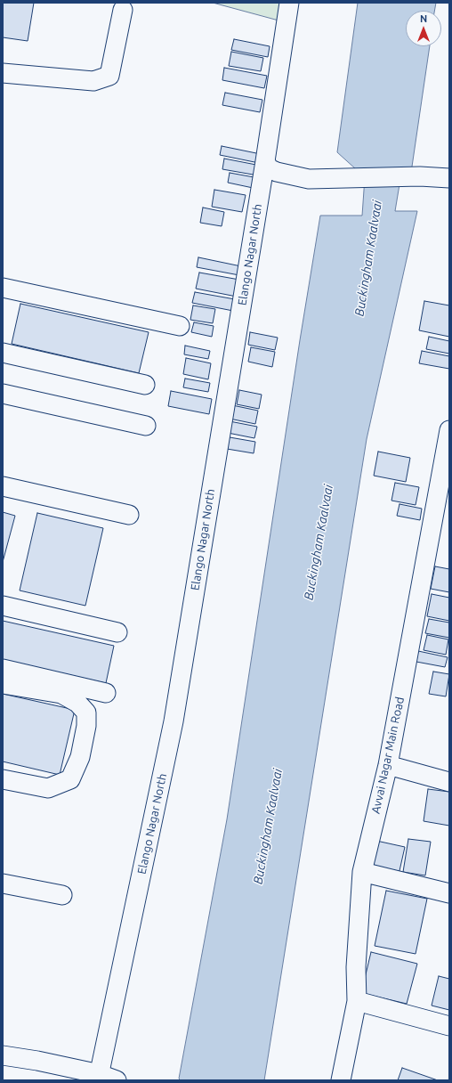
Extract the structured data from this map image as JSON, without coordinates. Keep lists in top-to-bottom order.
{
  "streets": {
    "street": ["Elango Nagar North", "Avvai Nagar Main Road"]
  },
  "water": ["Buckingham Kaalvaai"],
  "north": "top"
}
